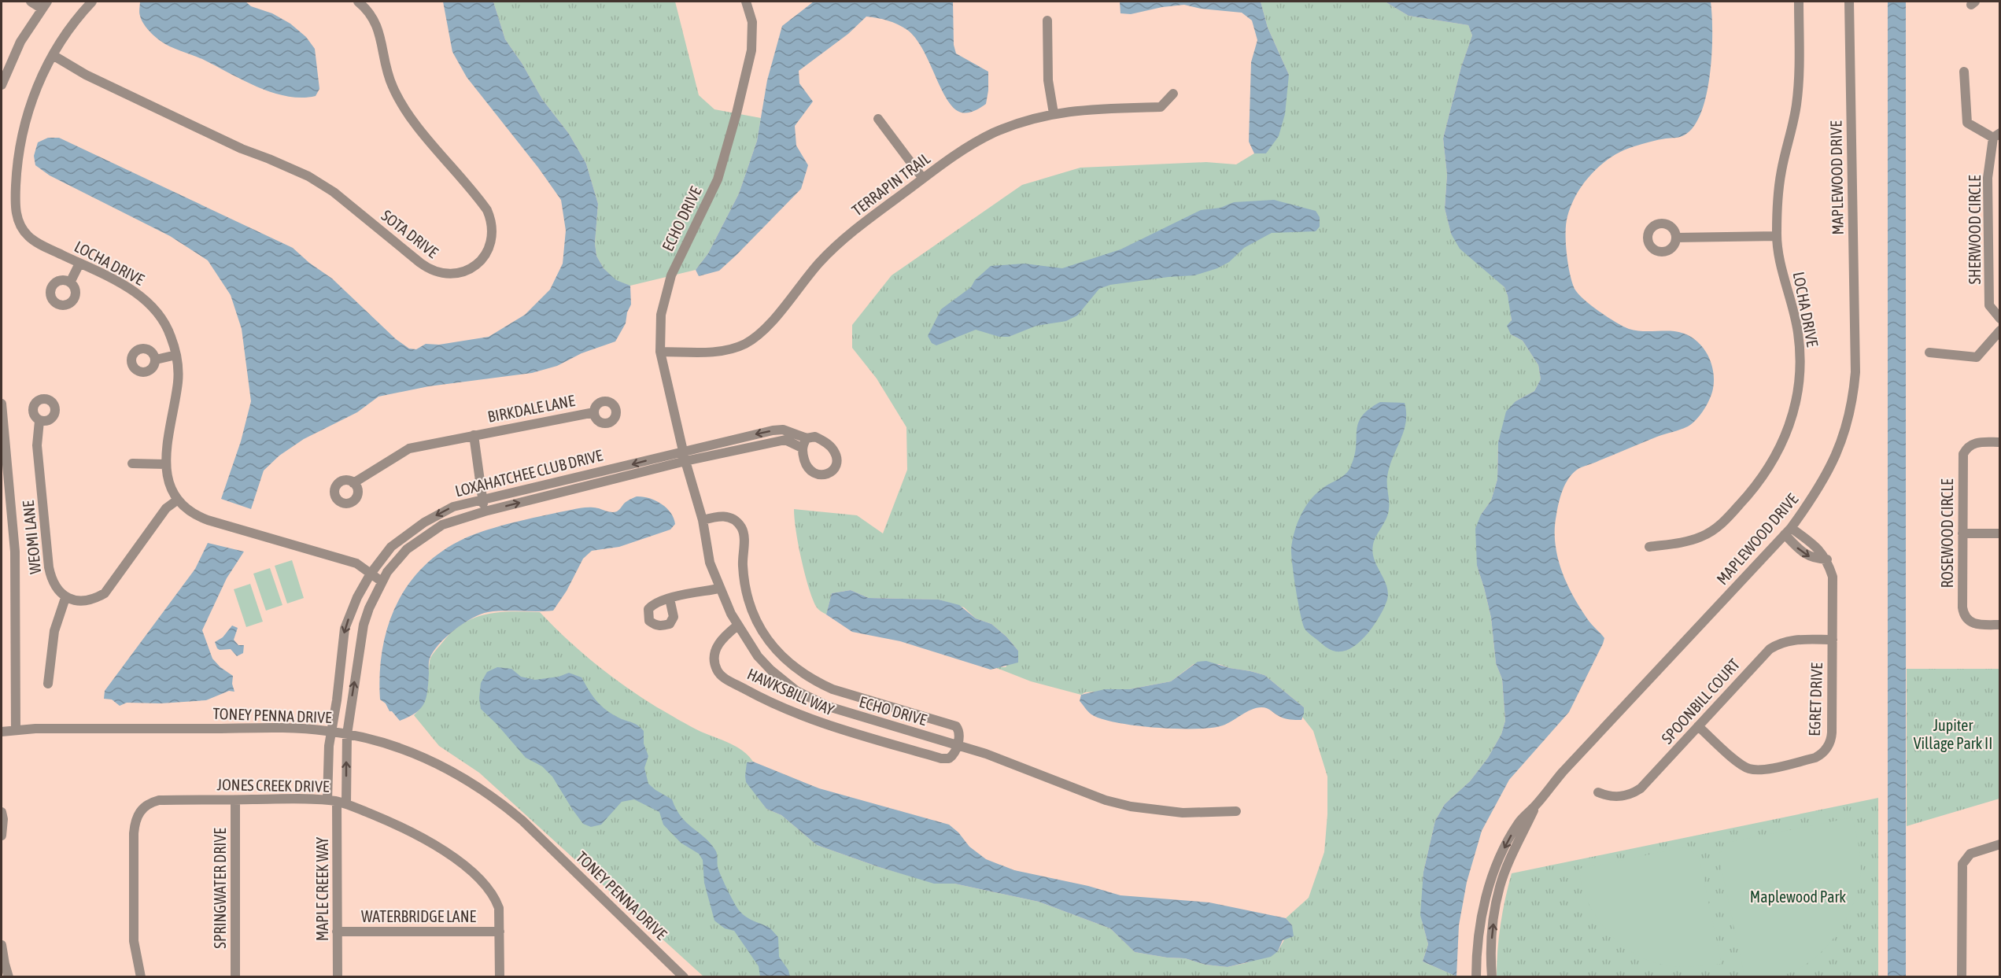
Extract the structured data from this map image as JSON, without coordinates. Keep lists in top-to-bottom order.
{
  "streets": {
    "street": [
      "MAPLEWOOD DRIVE",
      "TERRAPIN TRAIL",
      "ECHO DRIVE",
      "SHERWOOD CIRCLE",
      "SOTA DRIVE",
      "LOCHA DRIVE",
      "BIRKDALE LANE",
      "LOXAHATCHEE CLUB DRIVE",
      "ROSEWOOD CIRCLE",
      "WEOMI LANE",
      "HAWKSBILL WAY",
      "EGRET DRIVE",
      "SPOONBILL COURT",
      "TONEY PENNA DRIVE",
      "JONES CREEK DRIVE",
      "SPRINGWATER DRIVE",
      "MAPLE CREEK WAY",
      "WATERBRIDGE LANE"
    ]
  },
  "crossings": [
    ["MAPLEWOOD DRIVE", "EGRET DRIVE"],
    ["TERRAPIN TRAIL", "ECHO DRIVE"],
    ["ECHO DRIVE", "LOXAHATCHEE CLUB DRIVE"],
    ["ECHO DRIVE", "HAWKSBILL WAY"],
    ["SOTA DRIVE", "LOCHA DRIVE"],
    ["LOCHA DRIVE", "LOXAHATCHEE CLUB DRIVE"],
    ["BIRKDALE LANE", "LOXAHATCHEE CLUB DRIVE"],
    ["LOXAHATCHEE CLUB DRIVE", "TONEY PENNA DRIVE"],
    ["LOXAHATCHEE CLUB DRIVE", "MAPLE CREEK WAY"],
    ["EGRET DRIVE", "SPOONBILL COURT"],
    ["TONEY PENNA DRIVE", "MAPLE CREEK WAY"],
    ["JONES CREEK DRIVE", "SPRINGWATER DRIVE"],
    ["JONES CREEK DRIVE", "MAPLE CREEK WAY"],
    ["JONES CREEK DRIVE", "WATERBRIDGE LANE"],
    ["MAPLE CREEK WAY", "WATERBRIDGE LANE"]
  ],
  "parks": ["Jupiter Village Park II", "Maplewood Park"]
}
